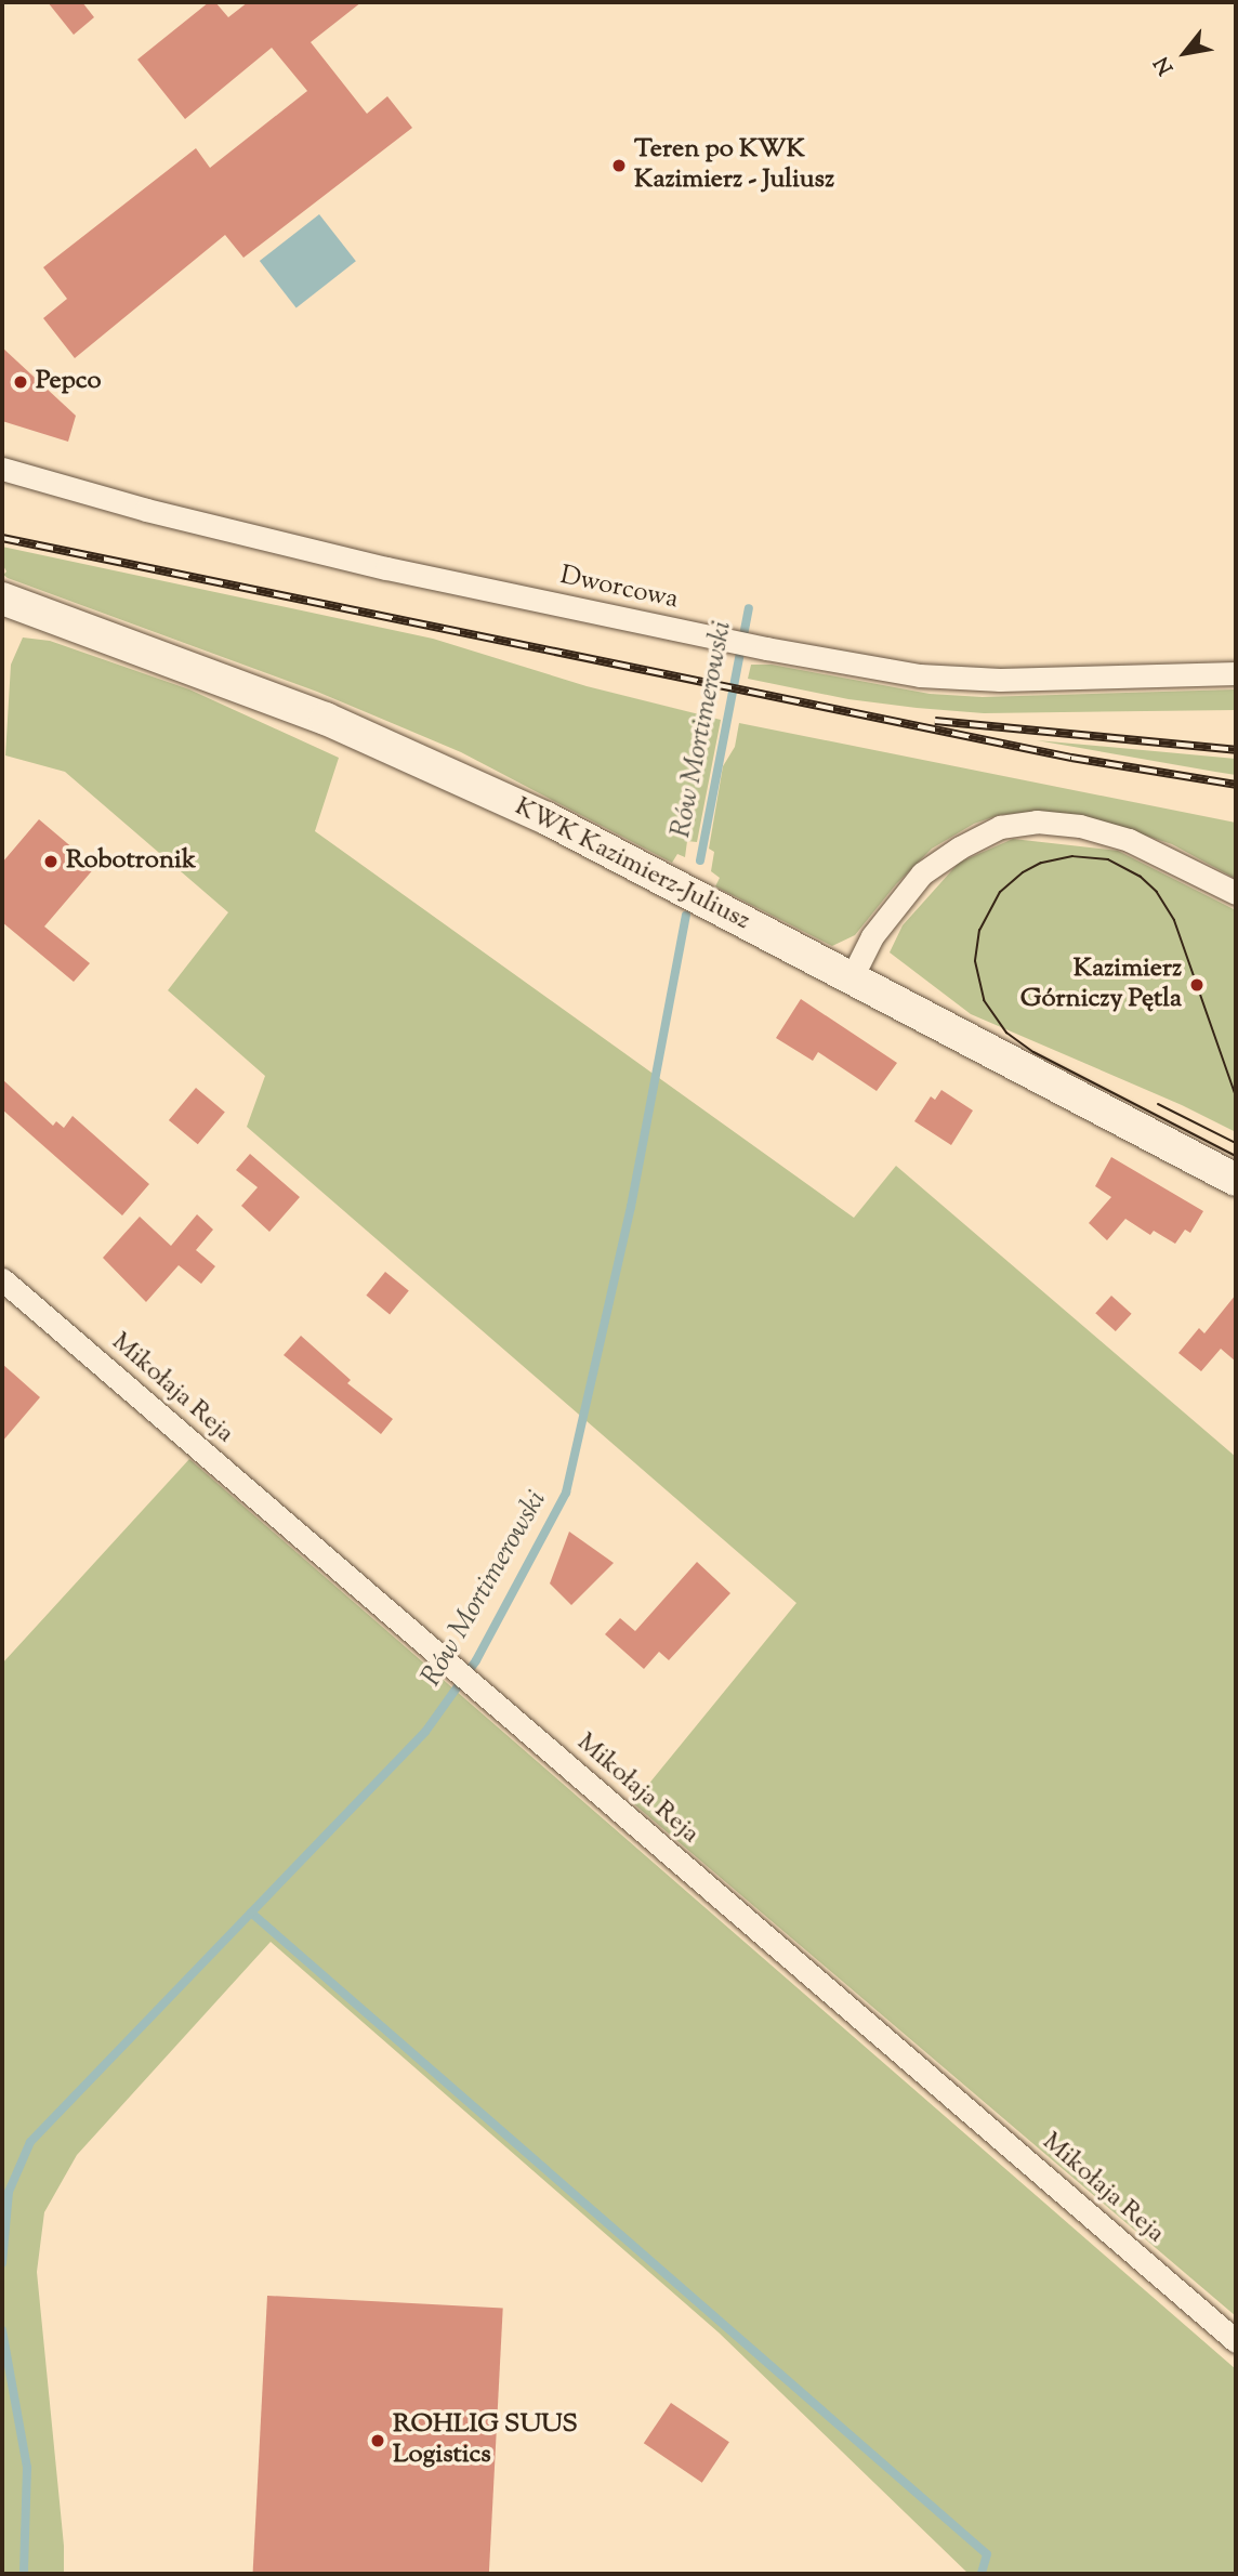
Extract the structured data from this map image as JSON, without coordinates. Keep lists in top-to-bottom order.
{
  "streets": {
    "street": ["Dworcowa", "KWK Kazimierz-Juliusz", "Mikołaja Reja"]
  },
  "water": ["Rów Mortimerowski"],
  "places": [
    "Teren po KWK Kazimierz - Juliusz",
    "Pepco",
    "Robotronik",
    "Kazimierz Górniczy Pętla",
    "ROHLIG SUUS Logistics"
  ],
  "north": "bottom left"
}
